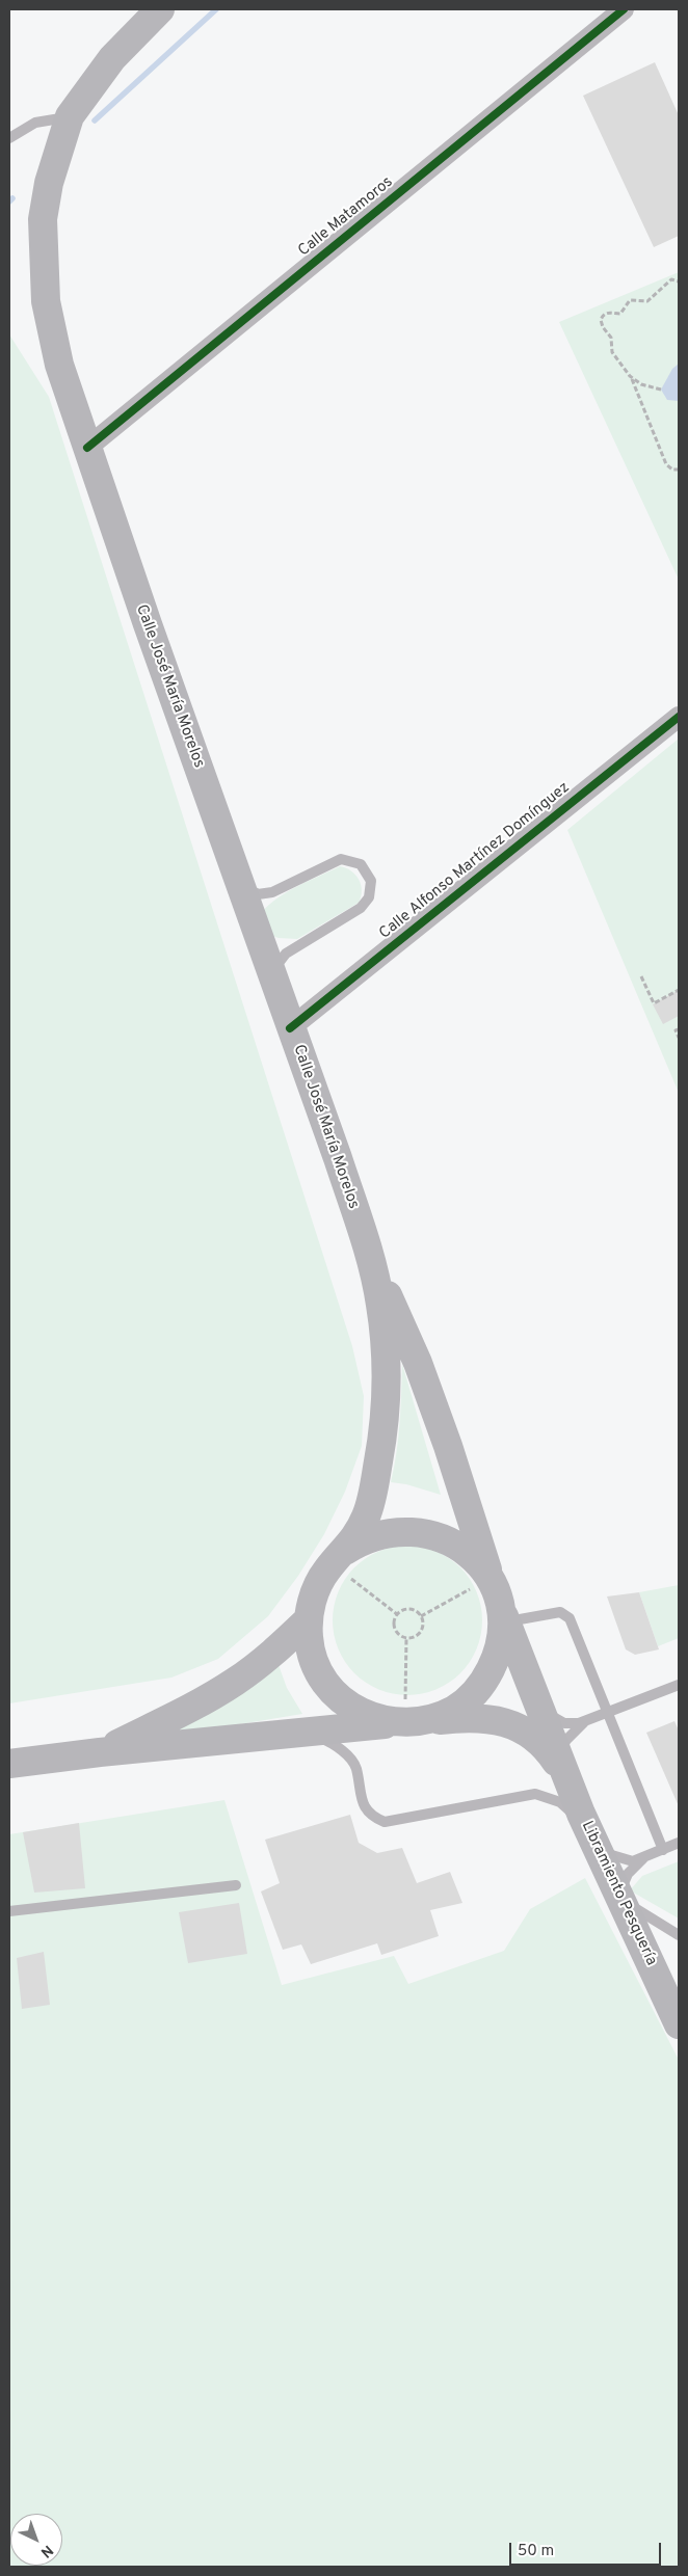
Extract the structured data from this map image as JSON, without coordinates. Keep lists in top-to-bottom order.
{
  "streets": {
    "main road": ["Calle José María Morelos", "Libramiento Pesquería"],
    "street": ["Calle Matamoros", "Calle Alfonso Martínez Domínguez"]
  },
  "crossings": [
    ["Calle Matamoros", "Calle José María Morelos"],
    ["Calle José María Morelos", "Calle Alfonso Martínez Domínguez"]
  ],
  "scale_bar": "50 m",
  "north": "bottom right"
}
